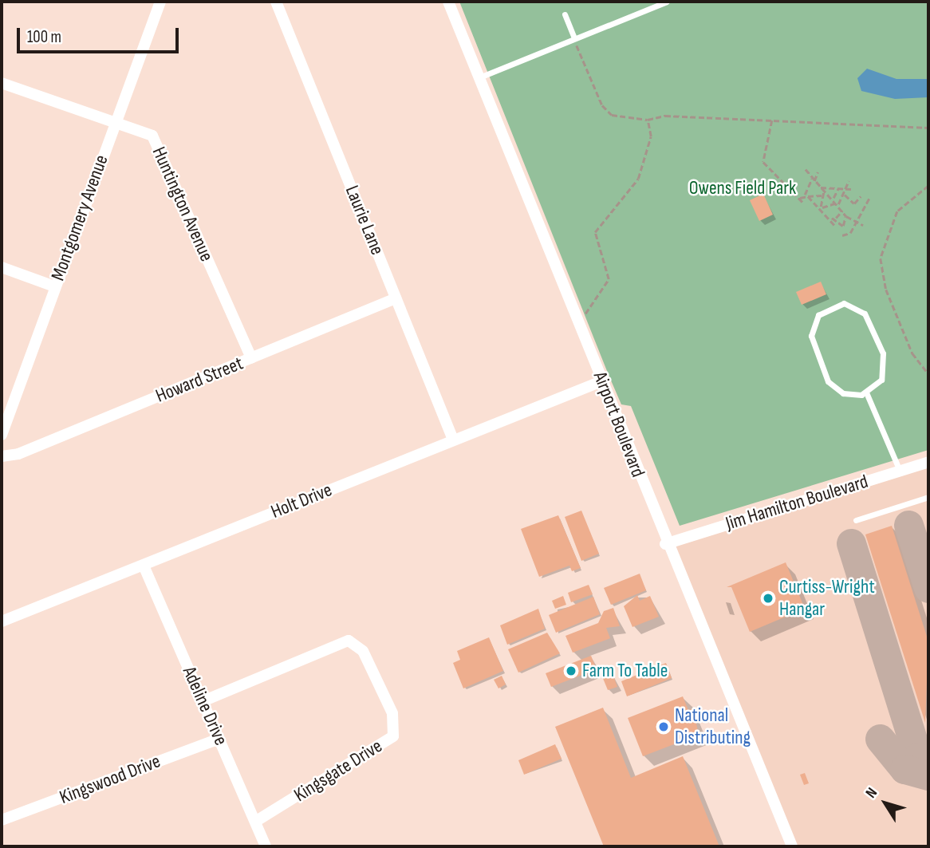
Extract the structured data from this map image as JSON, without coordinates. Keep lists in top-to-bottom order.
{
  "streets": {
    "street": [
      "Huntington Avenue",
      "Montgomery Avenue",
      "Laurie Lane",
      "Howard Street",
      "Airport Boulevard",
      "Holt Drive",
      "Jim Hamilton Boulevard",
      "Adeline Drive",
      "Kingsgate Drive",
      "Kingswood Drive"
    ]
  },
  "crossings": [
    ["Huntington Avenue", "Montgomery Avenue"],
    ["Huntington Avenue", "Howard Street"],
    ["Laurie Lane", "Howard Street"],
    ["Laurie Lane", "Holt Drive"],
    ["Airport Boulevard", "Holt Drive"],
    ["Airport Boulevard", "Jim Hamilton Boulevard"],
    ["Holt Drive", "Adeline Drive"],
    ["Adeline Drive", "Kingsgate Drive"],
    ["Adeline Drive", "Kingswood Drive"]
  ],
  "parks": ["Owens Field Park"],
  "places": ["Curtiss-Wright Hangar", "Farm To Table", "National Distributing"],
  "scale_bar": "100 m",
  "north": "top left"
}
